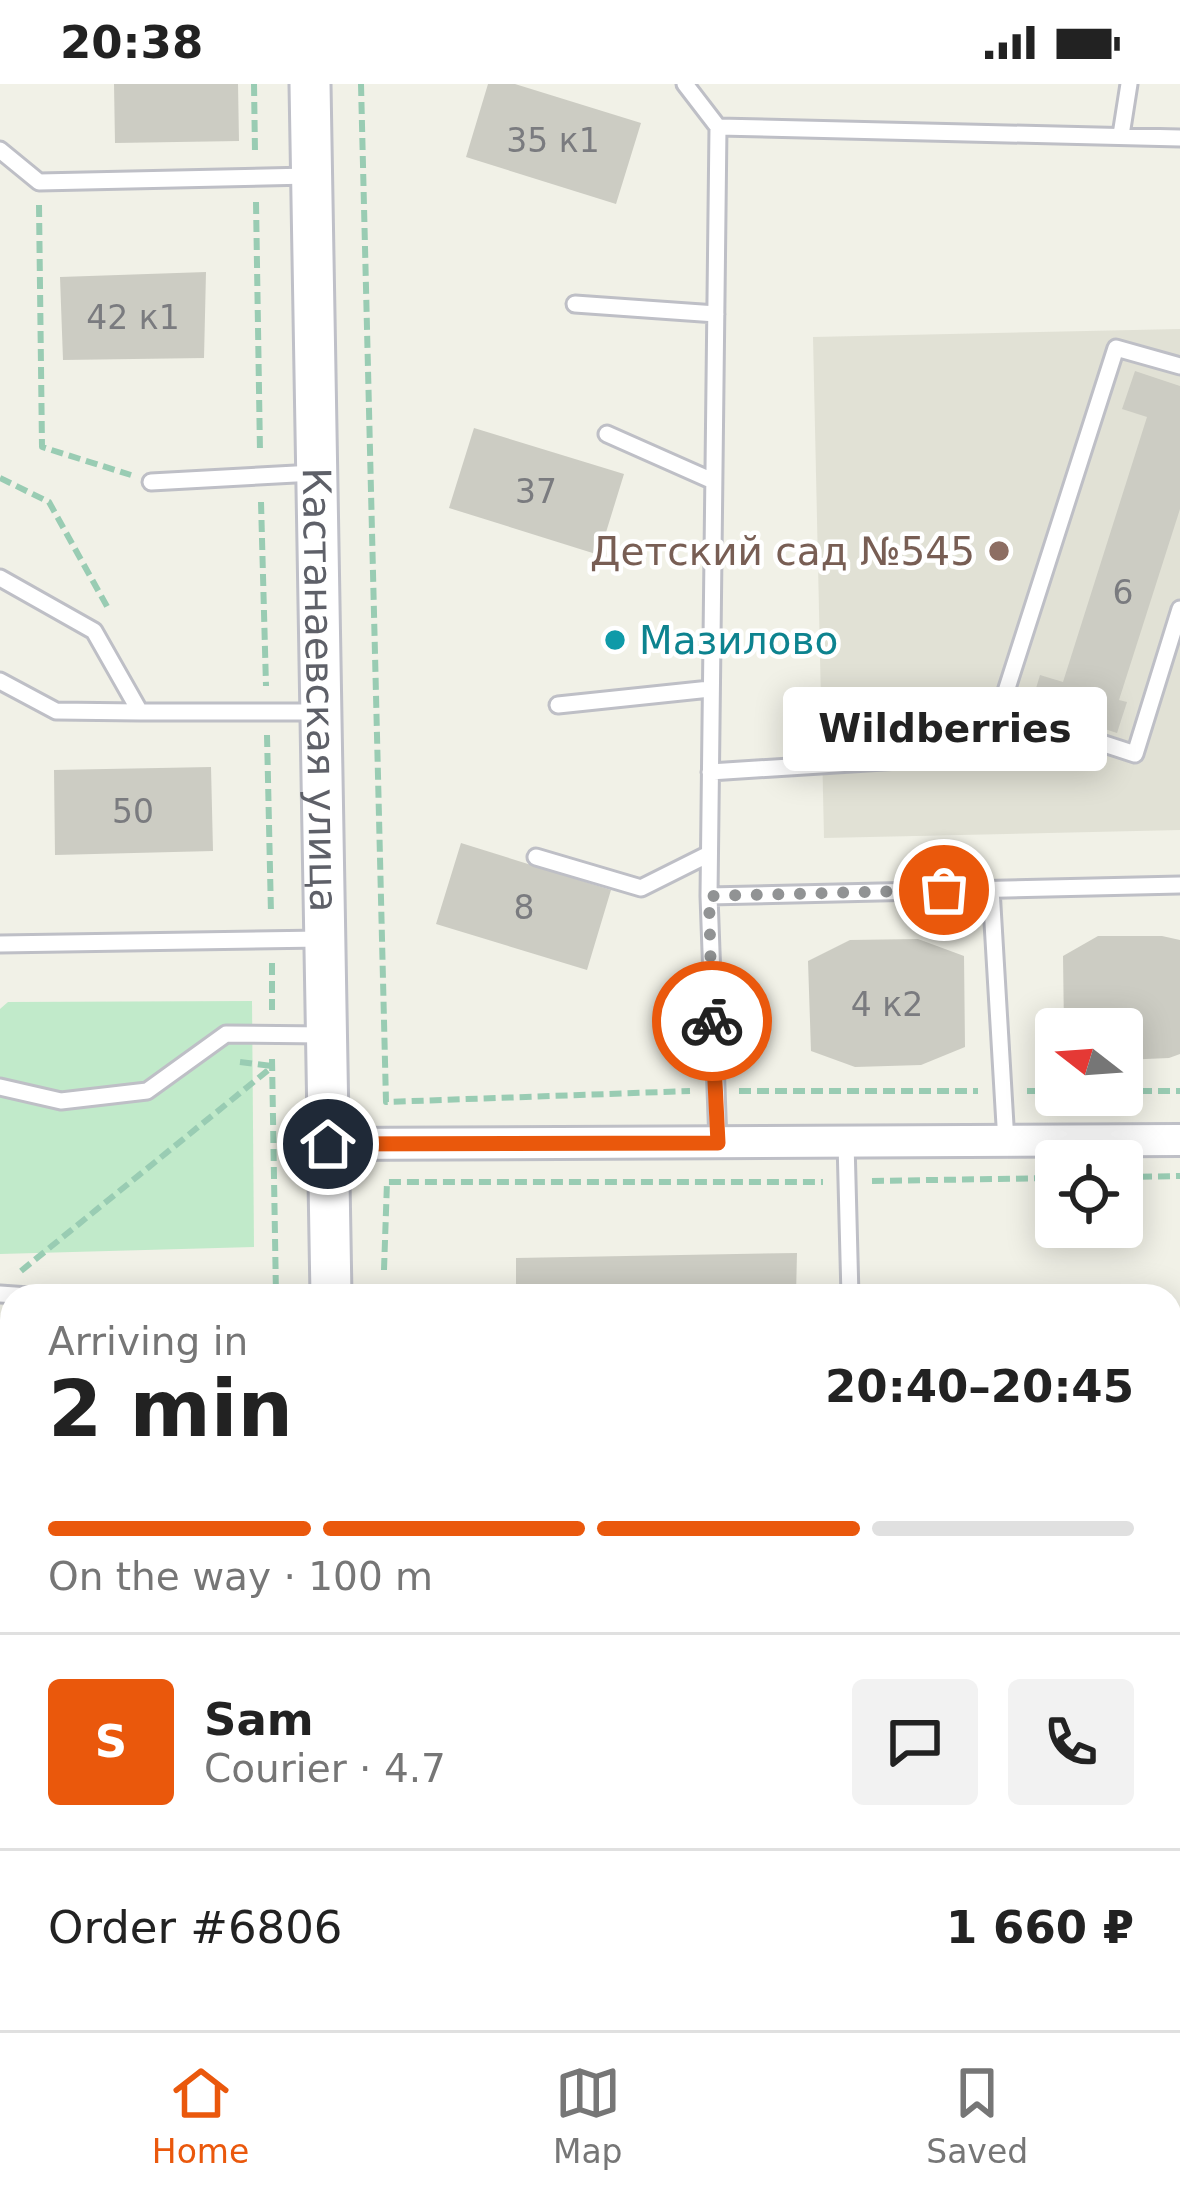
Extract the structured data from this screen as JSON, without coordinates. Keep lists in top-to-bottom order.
{
  "streets": {
    "street": ["Кастанаевская улица"]
  },
  "places": ["Детский сад №545", "Мазилово", "Wildberries"],
  "house_numbers": [
    "35 к1",
    "42 к1",
    "37",
    "6",
    "50",
    "8",
    "4 к2"
  ],
  "north": "left",
  "page": {
    "status": "20:38",
    "bubble": "Wildberries",
    "heading": ["2 min", "Arriving in", "20:40–20:45"],
    "panel": [
      "Sam",
      "Courier · 4.7",
      "Order #6806",
      "1 660 ₽"
    ],
    "bar": "On the way · 100 m",
    "round": "S",
    "tabs": ["Home", "Map", "Saved"]
  }
}
